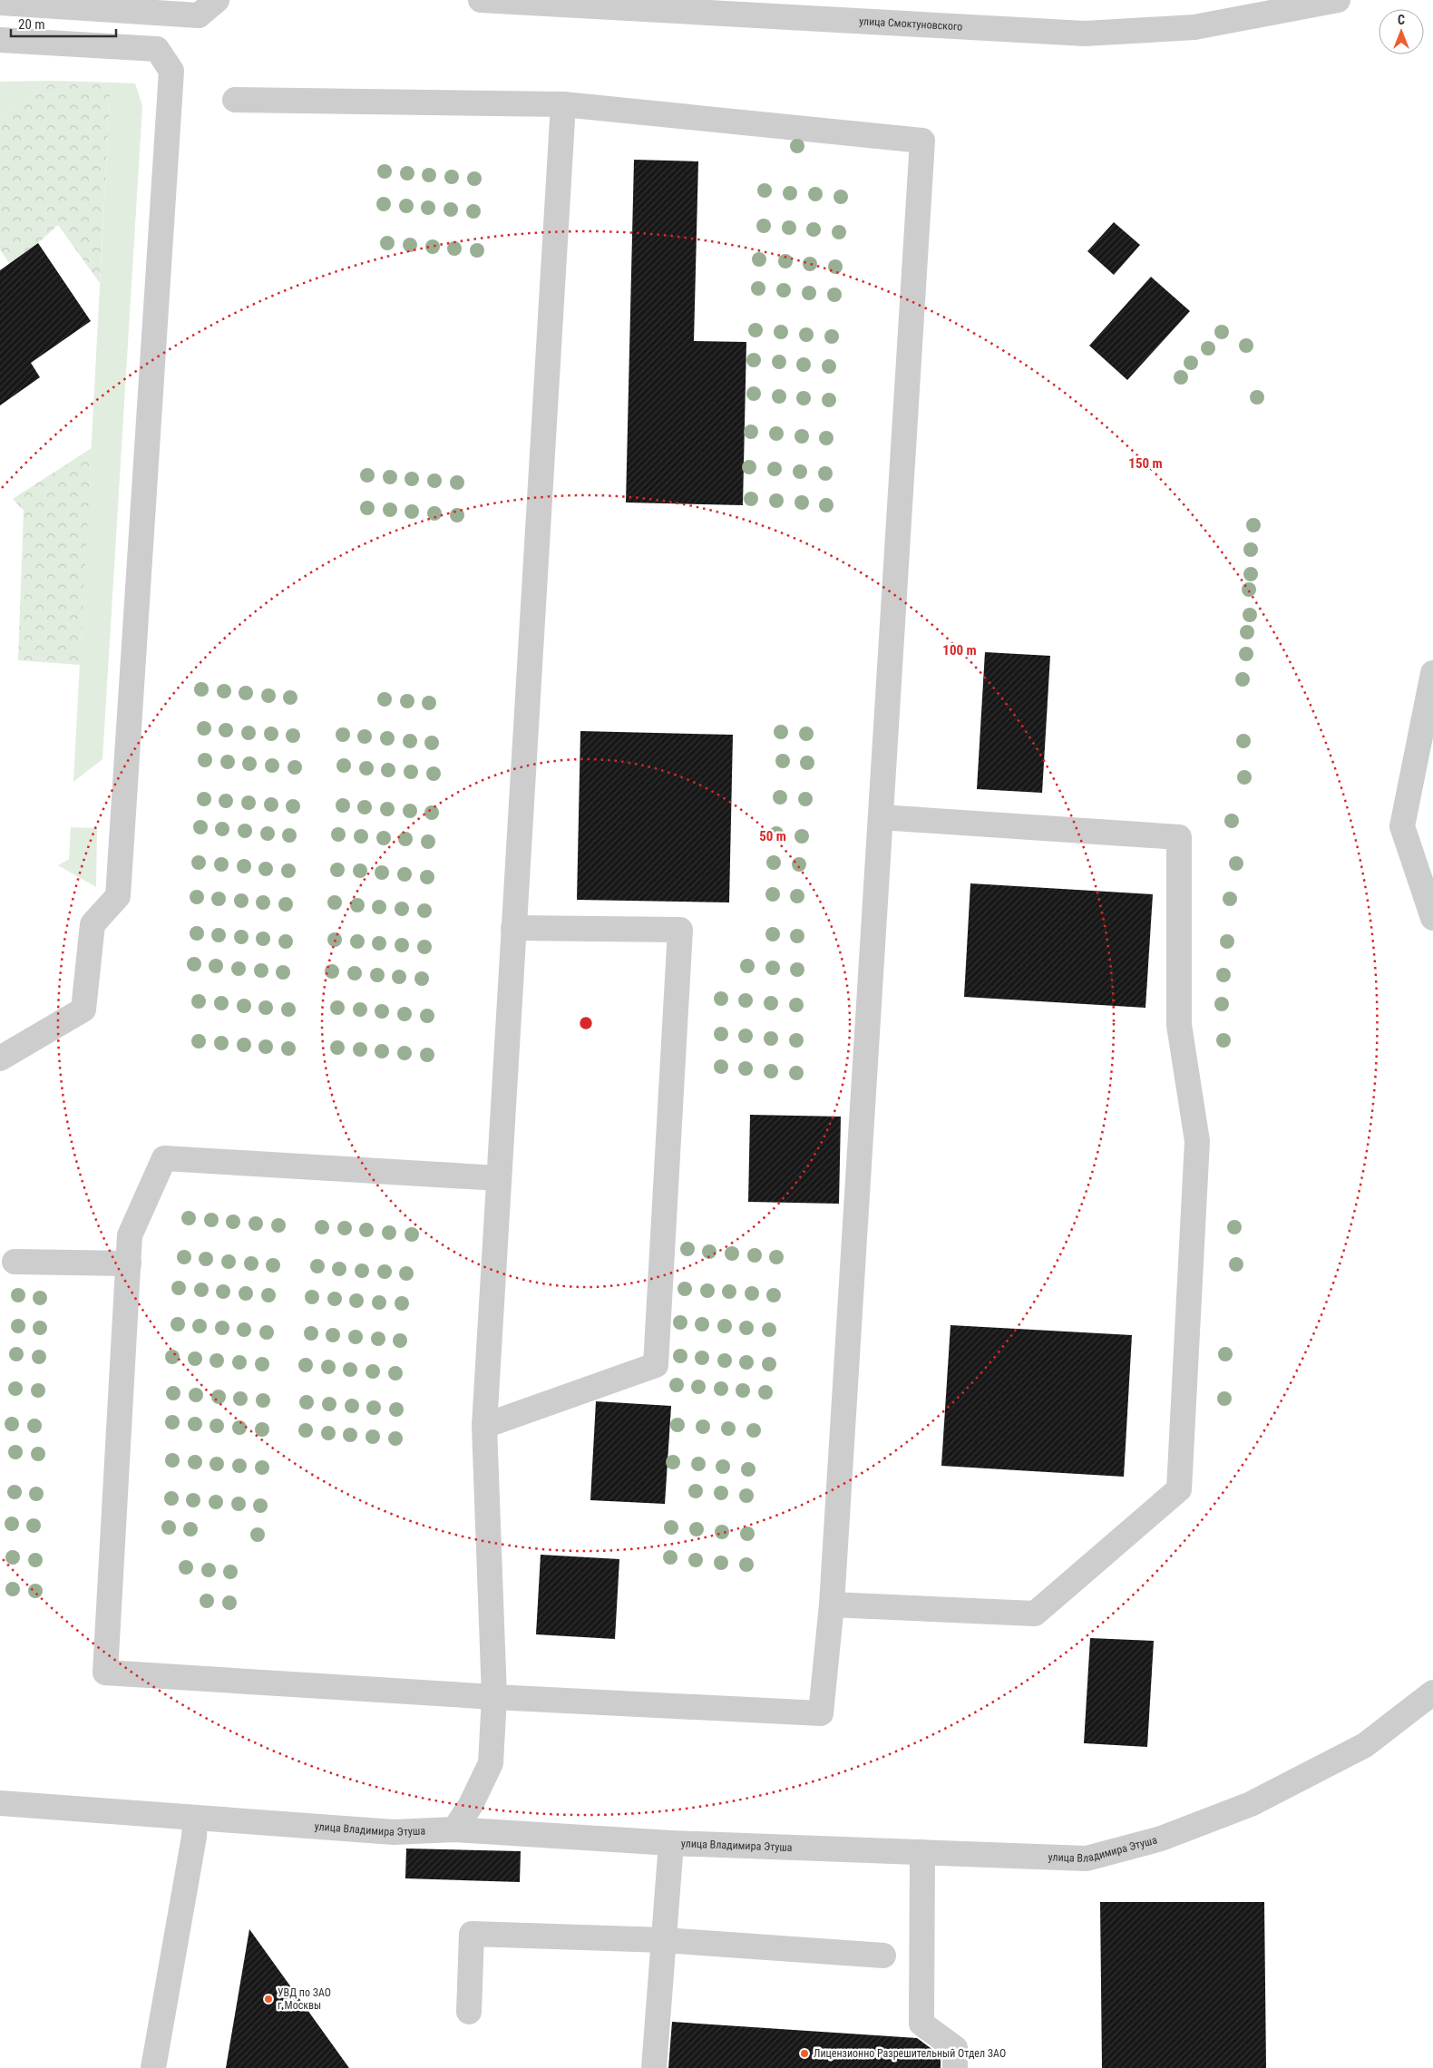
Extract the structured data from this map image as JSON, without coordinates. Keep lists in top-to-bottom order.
{
  "streets": {
    "street": ["улица Смоктуновского", "улица Владимира Этуша"]
  },
  "places": ["УВД по ЗАО г.Москвы", "Лицензионно Разрешительный Отдел ЗАО"],
  "scale_bar": "20 m",
  "north": "top",
  "rings": ["150 m", "100 m", "50 m"]
}
